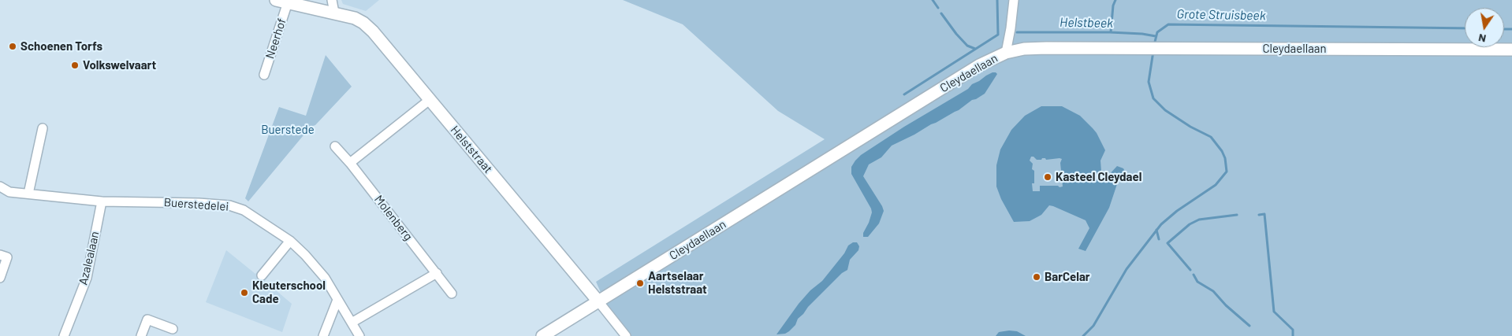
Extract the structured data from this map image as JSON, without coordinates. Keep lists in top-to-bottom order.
{
  "streets": {
    "street": [
      "Neerhof",
      "Cleydaellaan",
      "Helststraat",
      "Buerstedelei",
      "Molenberg",
      "Azalealaan"
    ]
  },
  "crossings": [
    ["Neerhof", "Helststraat"],
    ["Cleydaellaan", "Helststraat"],
    ["Buerstedelei", "Azalealaan"]
  ],
  "water": ["Grote Struisbeek", "Helstbeek"],
  "parks": ["Buerstede"],
  "places": [
    "Schoenen Torfs",
    "Volkswelvaart",
    "Kasteel Cleydael",
    "BarCelar",
    "Aartselaar Helststraat",
    "Kleuterschool Cade"
  ],
  "north": "bottom"
}
